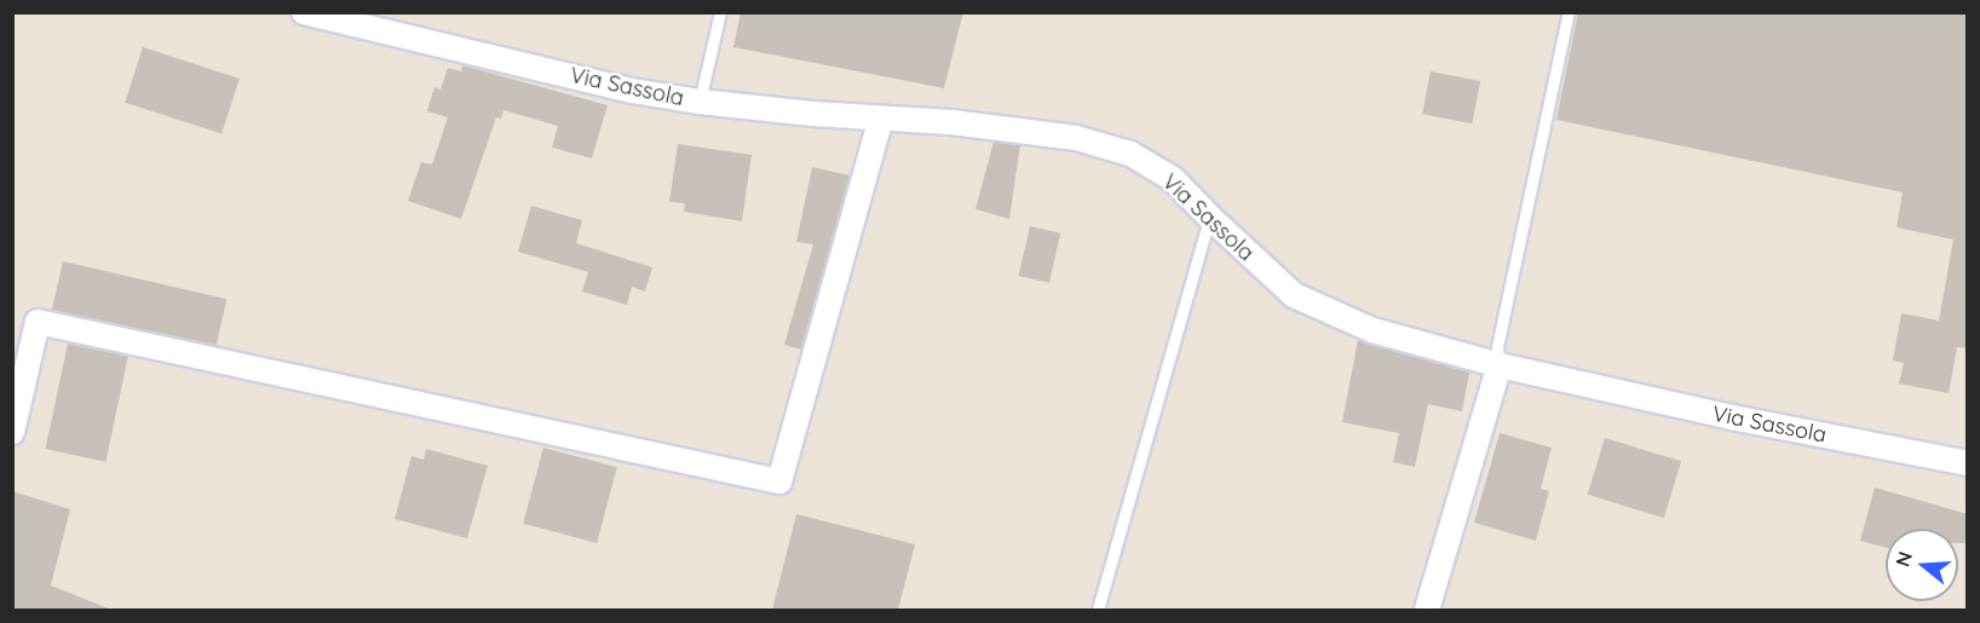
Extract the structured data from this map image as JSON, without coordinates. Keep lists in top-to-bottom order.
{
  "streets": {
    "street": ["Via Sassola"]
  },
  "north": "left"
}
